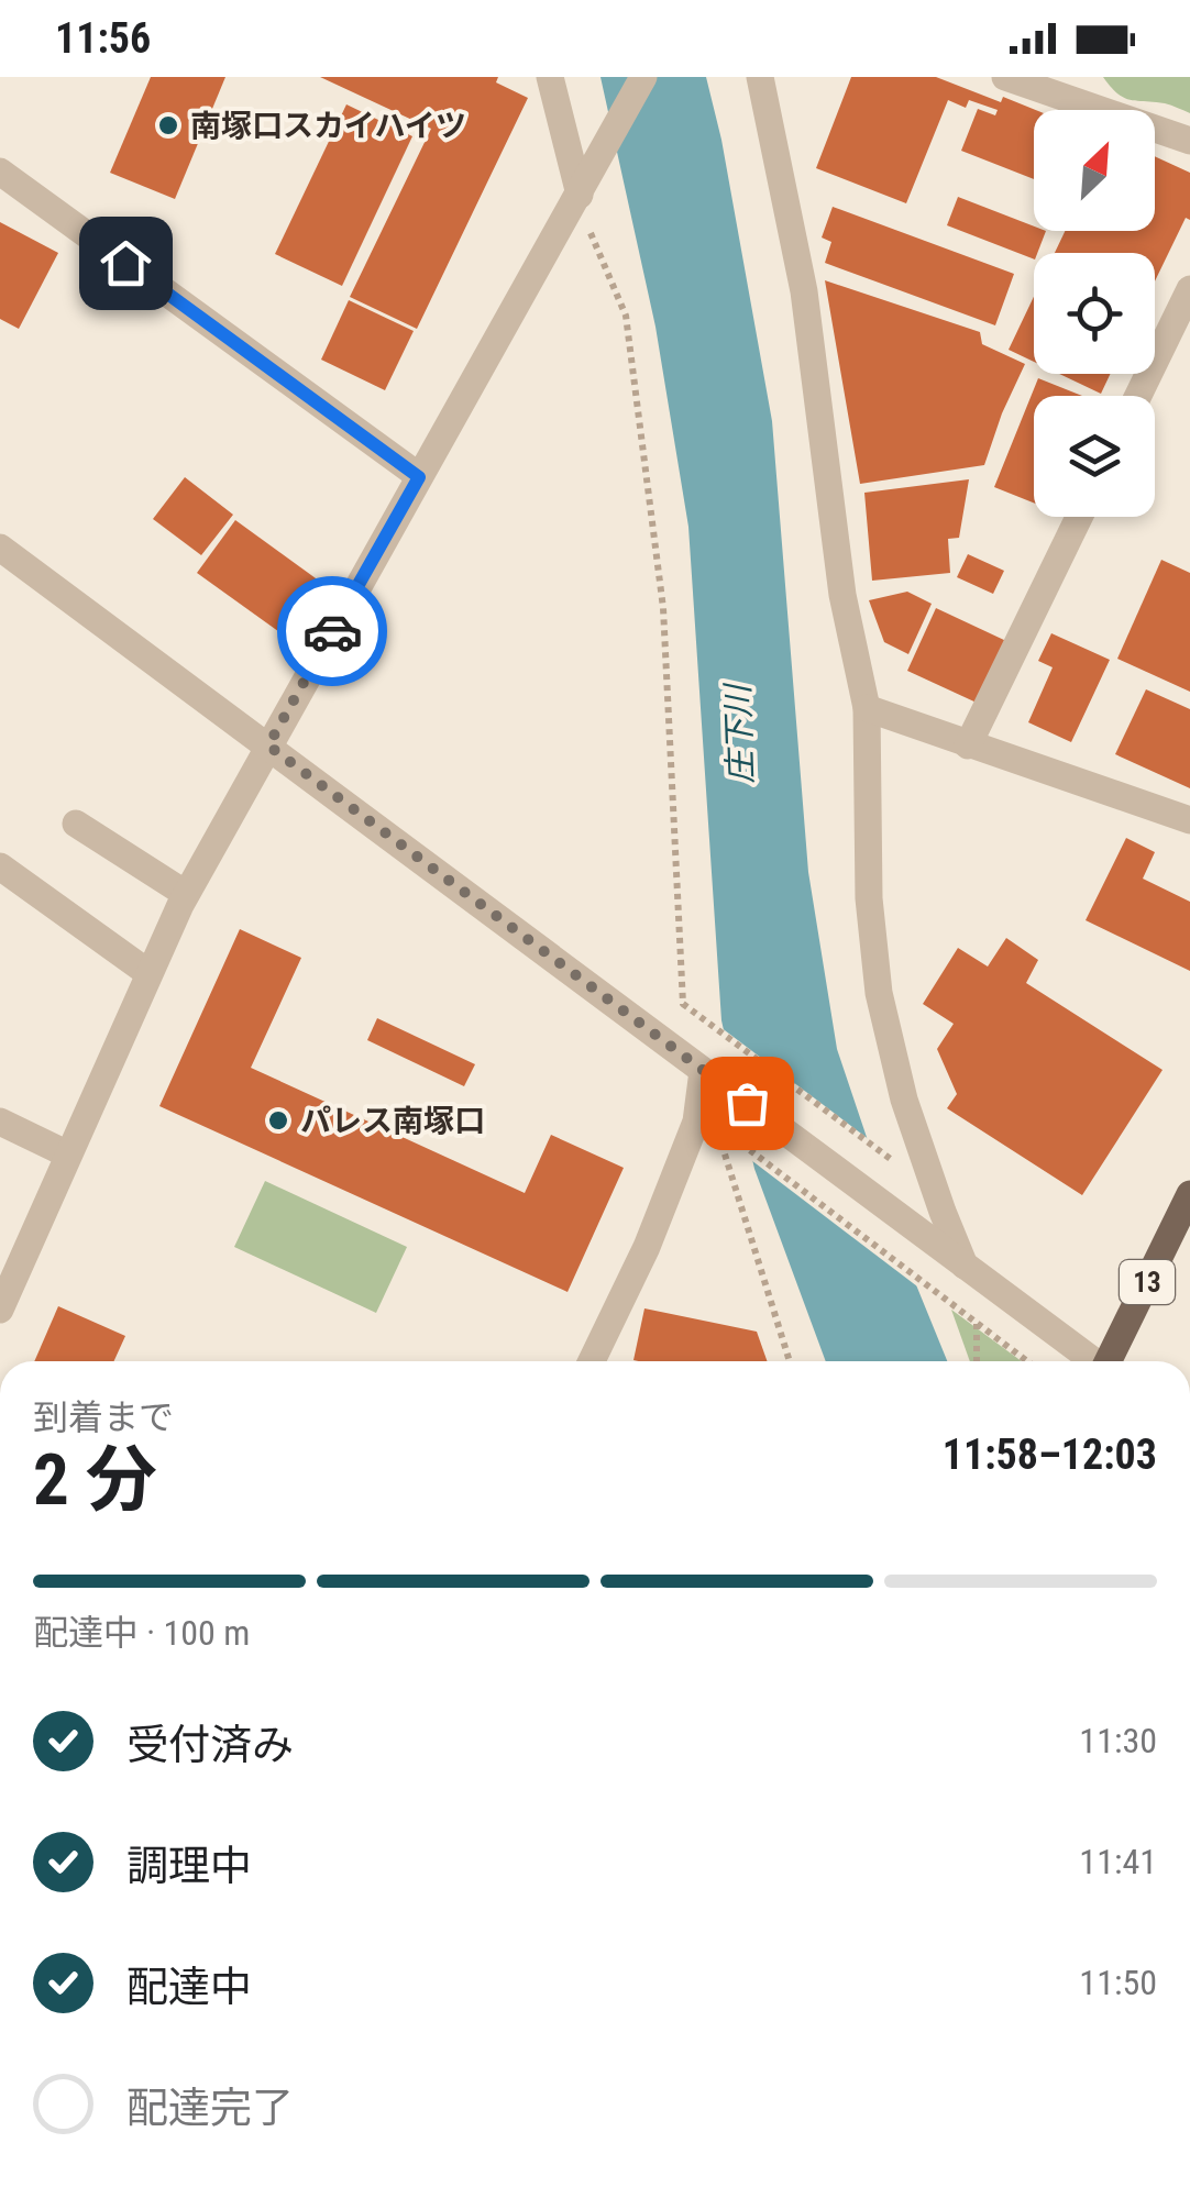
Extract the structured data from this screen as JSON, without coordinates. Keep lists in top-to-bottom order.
{
  "streets": {
    "main road": ["13"]
  },
  "water": ["庄下川"],
  "places": ["南塚口スカイハイツ", "パレス南塚口"],
  "north": "top right",
  "page": {
    "status": "11:56",
    "heading": ["2 分", "到着まで", "11:58–12:03"],
    "bar": "配達中 · 100 m",
    "list": [
      ["受付済み", "11:30"],
      ["調理中", "11:41"],
      ["配達中", "11:50"],
      "配達完了"
    ]
  }
}
